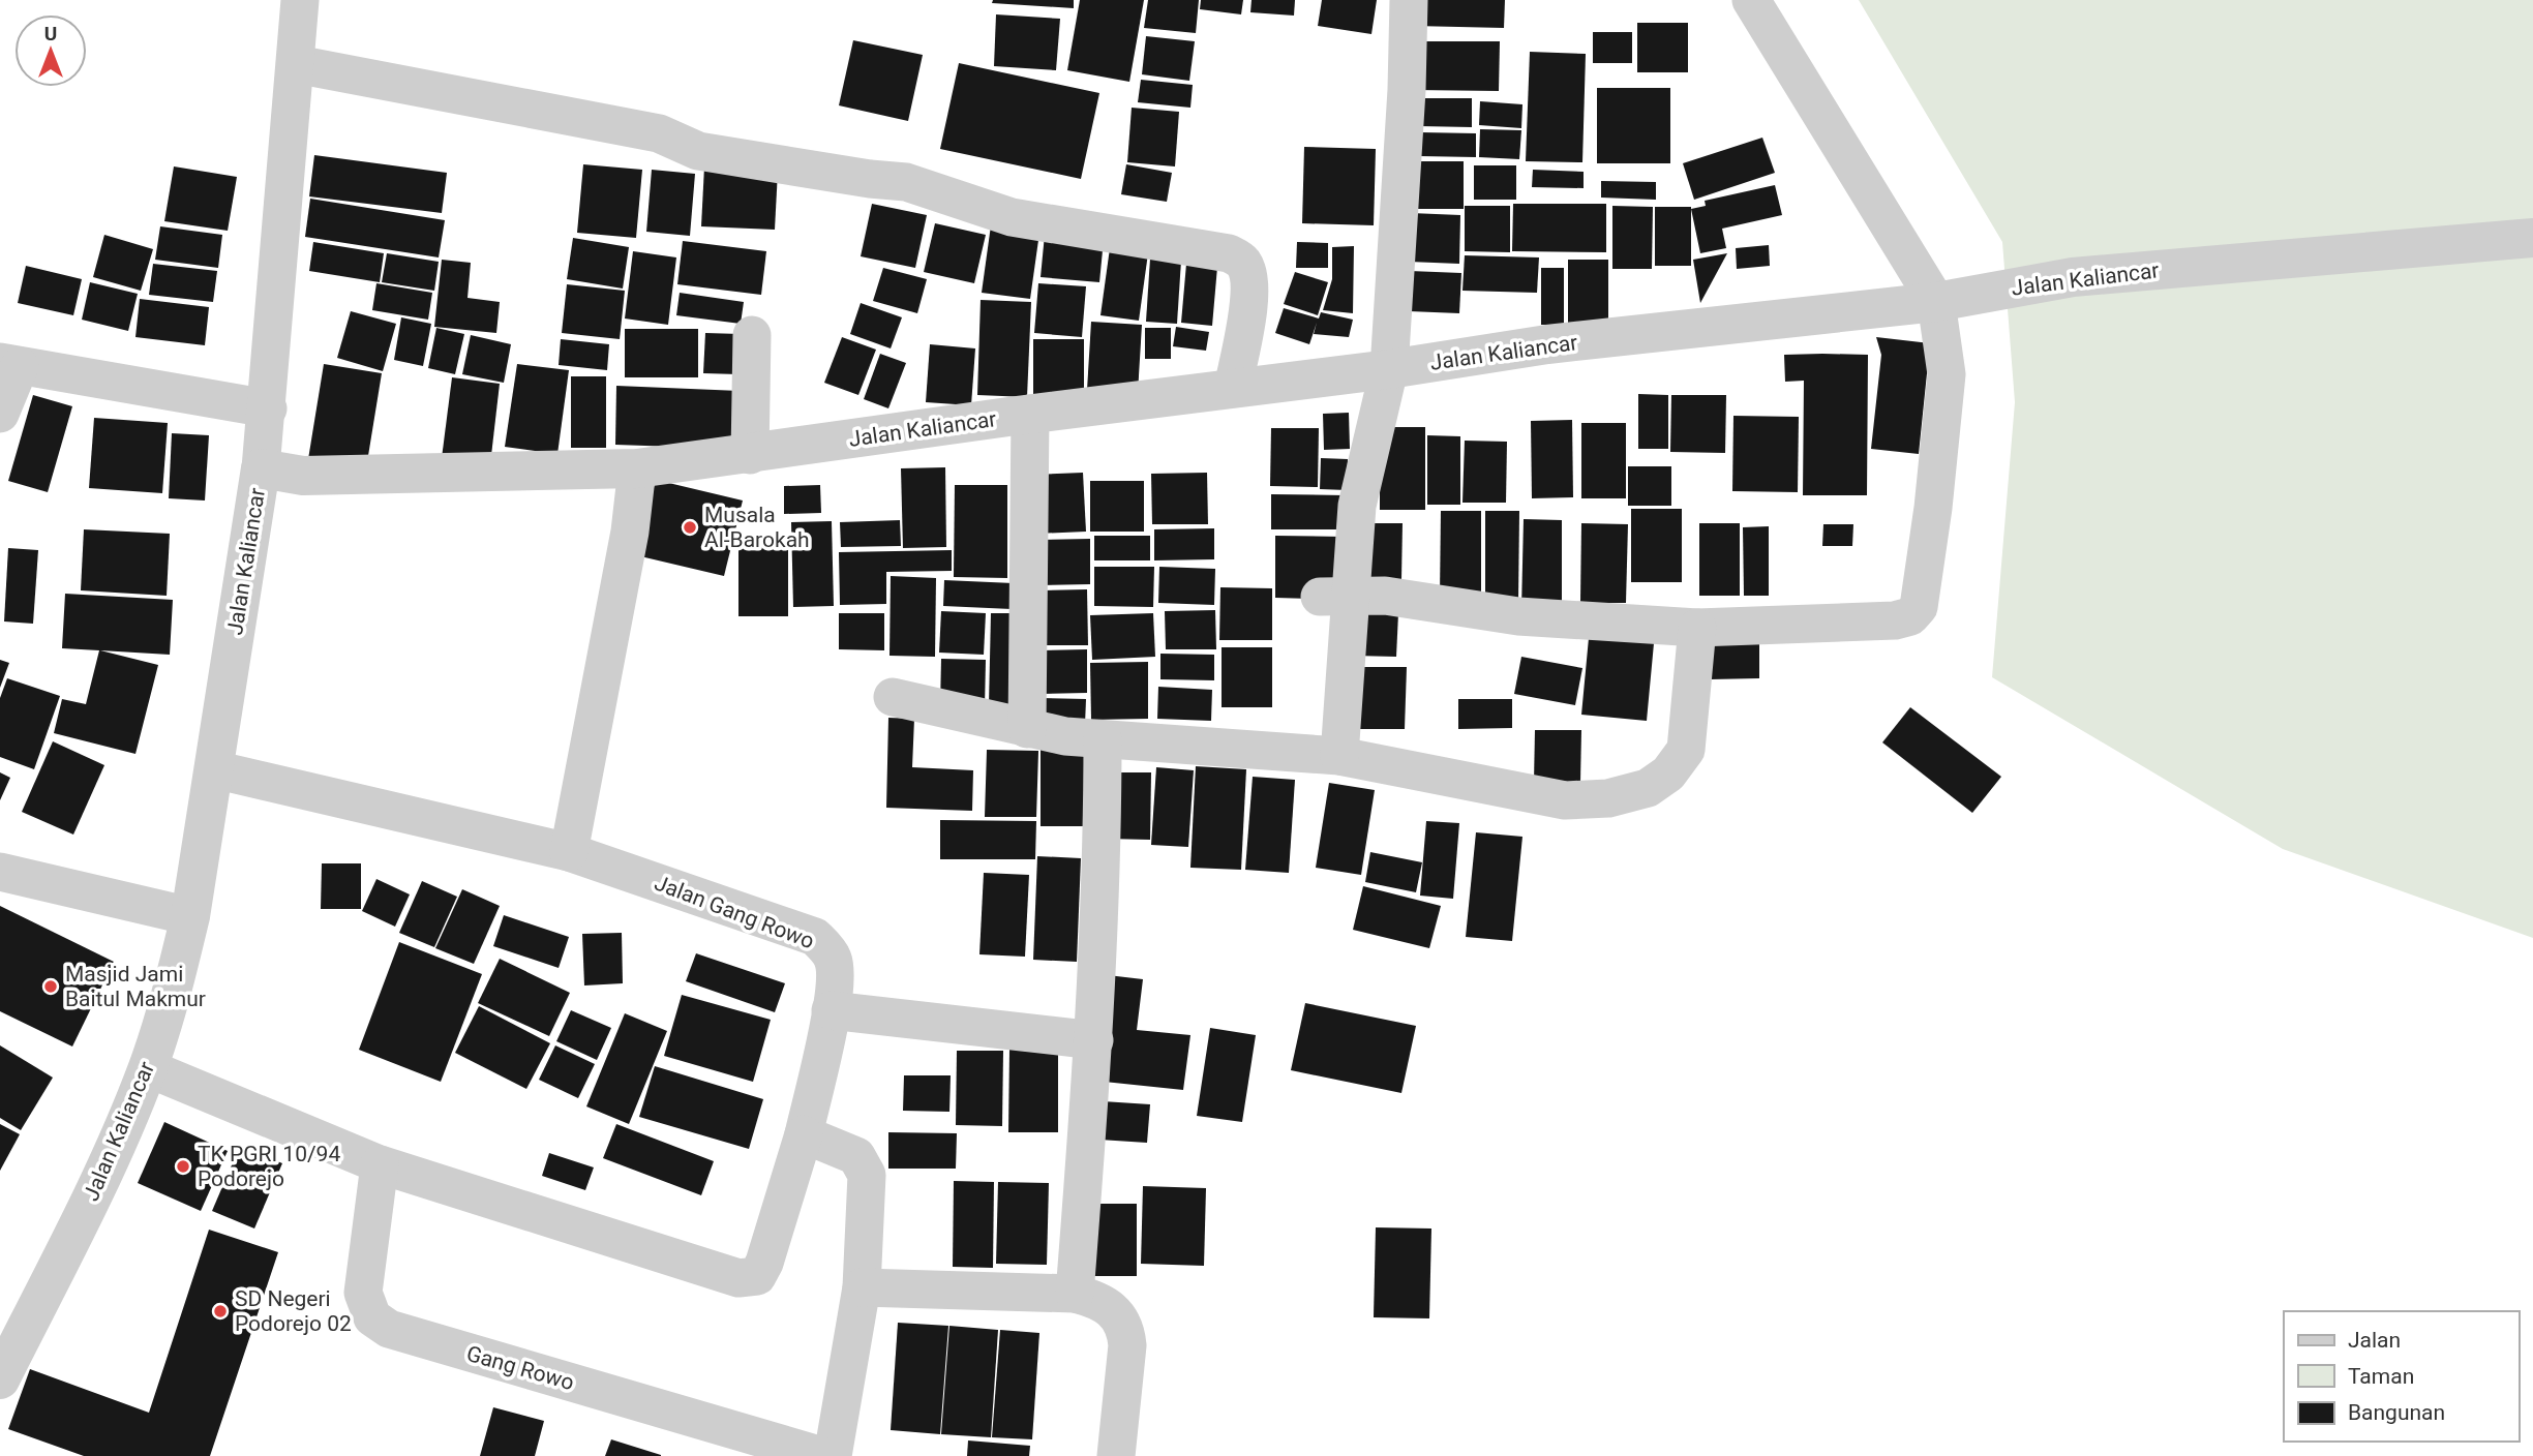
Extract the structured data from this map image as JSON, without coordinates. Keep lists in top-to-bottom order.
{
  "streets": {
    "street": ["Jalan Kaliancar", "Jalan Gang Rowo", "Gang Rowo"]
  },
  "crossings": [
    ["Jalan Kaliancar", "Jalan Gang Rowo"]
  ],
  "places": [
    "Musala Al-Barokah",
    "Masjid Jami Baitul Makmur",
    "TK PGRI 10/94 Podorejo",
    "SD Negeri Podorejo 02"
  ],
  "legend": ["Jalan", "Taman", "Bangunan"],
  "north": "top"
}
